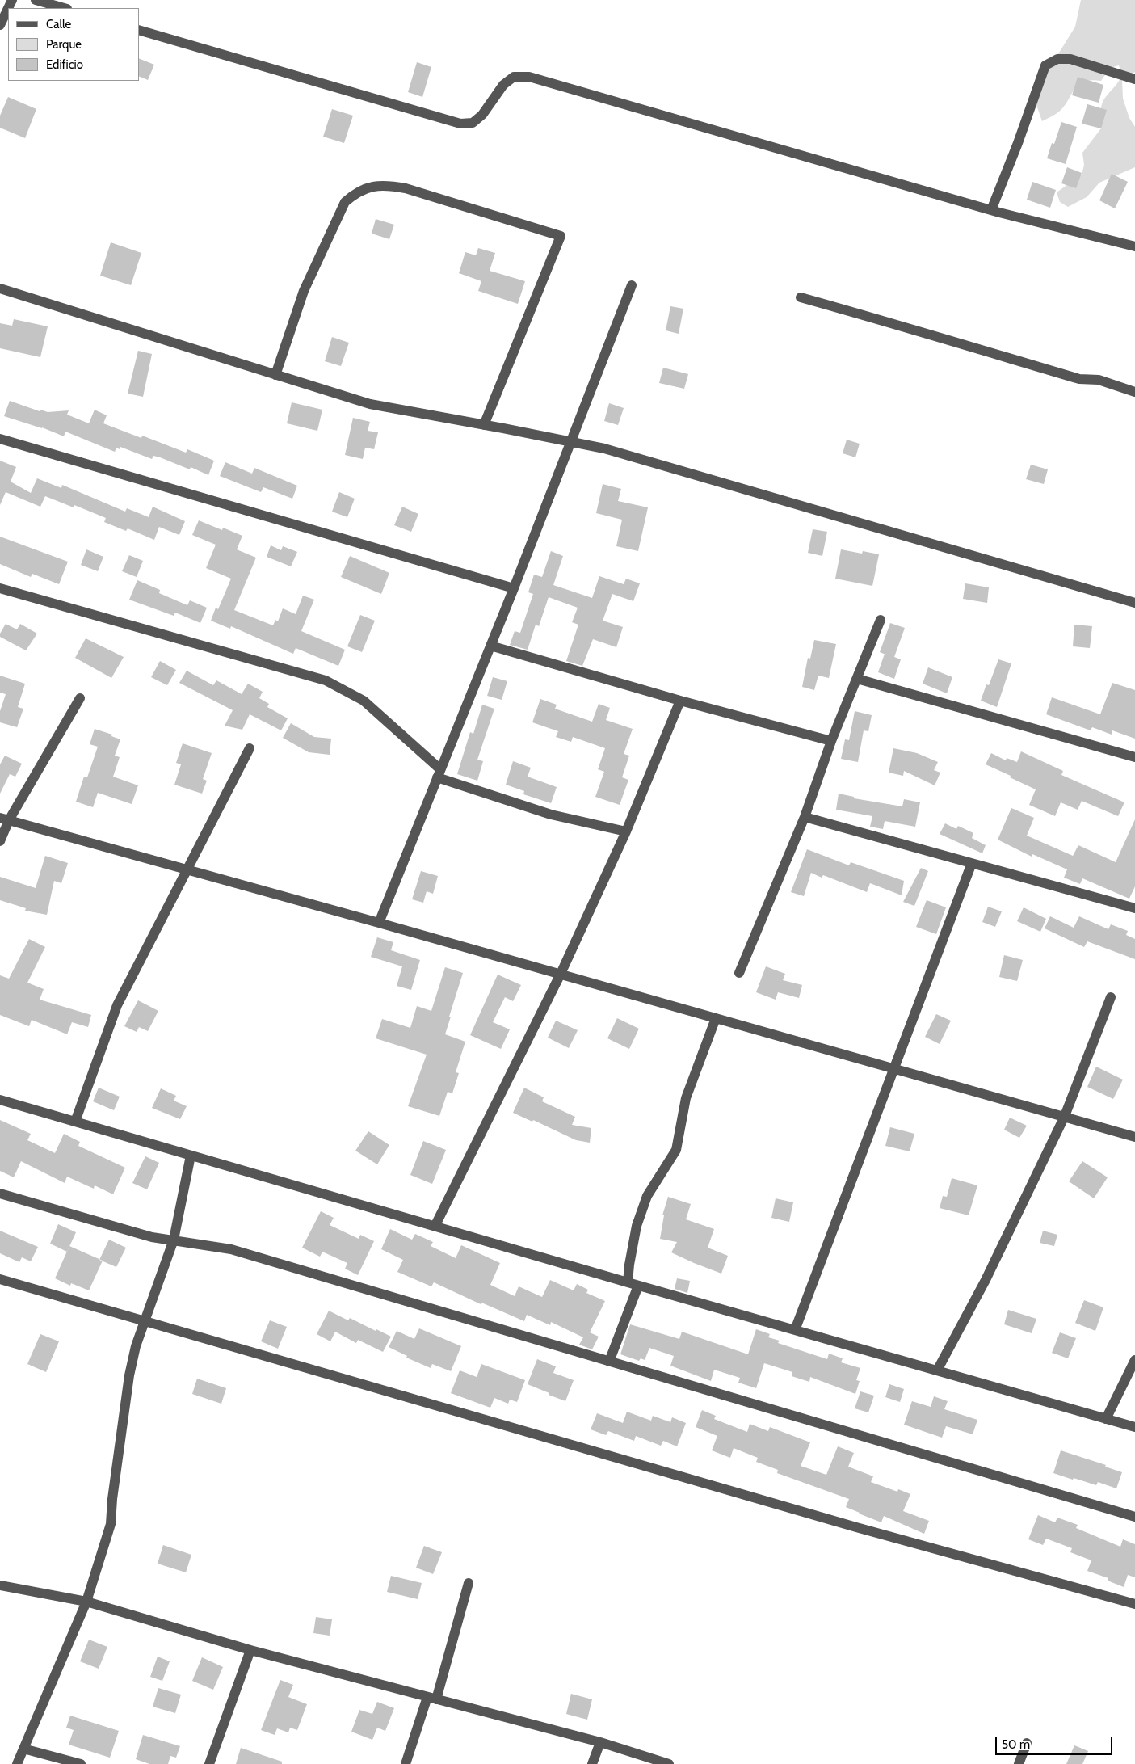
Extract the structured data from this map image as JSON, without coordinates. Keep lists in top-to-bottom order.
{
  "legend": ["Calle", "Parque", "Edificio"],
  "scale_bar": "50 m"
}
